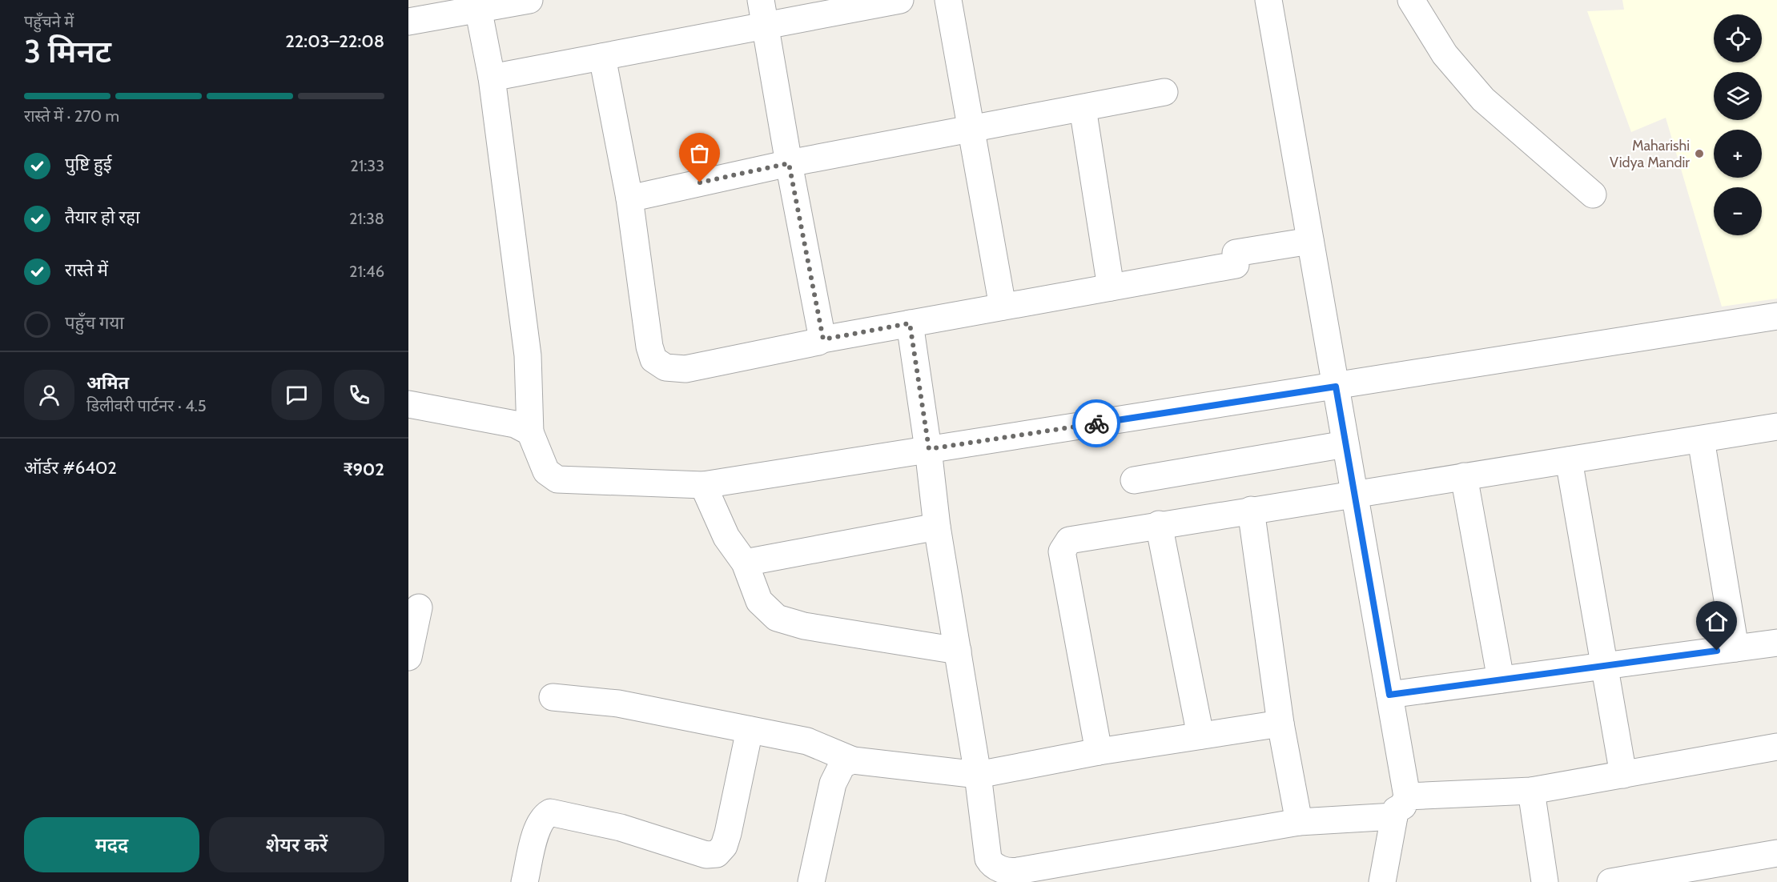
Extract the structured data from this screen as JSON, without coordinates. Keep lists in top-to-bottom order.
{
  "places": ["Maharishi Vidya Mandir"],
  "page": {
    "heading": ["3 मिनट", "पहुँचने में", "22:03–22:08"],
    "panel": [
      "अमित",
      "डिलीवरी पार्टनर · 4.5",
      "ऑर्डर #6402",
      "₹902"
    ],
    "map_buttons": ["+", "−"],
    "bar": "रास्ते में · 270 m",
    "list": [
      ["पुष्टि हुई", "21:33"],
      ["तैयार हो रहा", "21:38"],
      ["रास्ते में", "21:46"],
      "पहुँच गया"
    ],
    "buttons": ["मदद", "शेयर करें"]
  }
}
